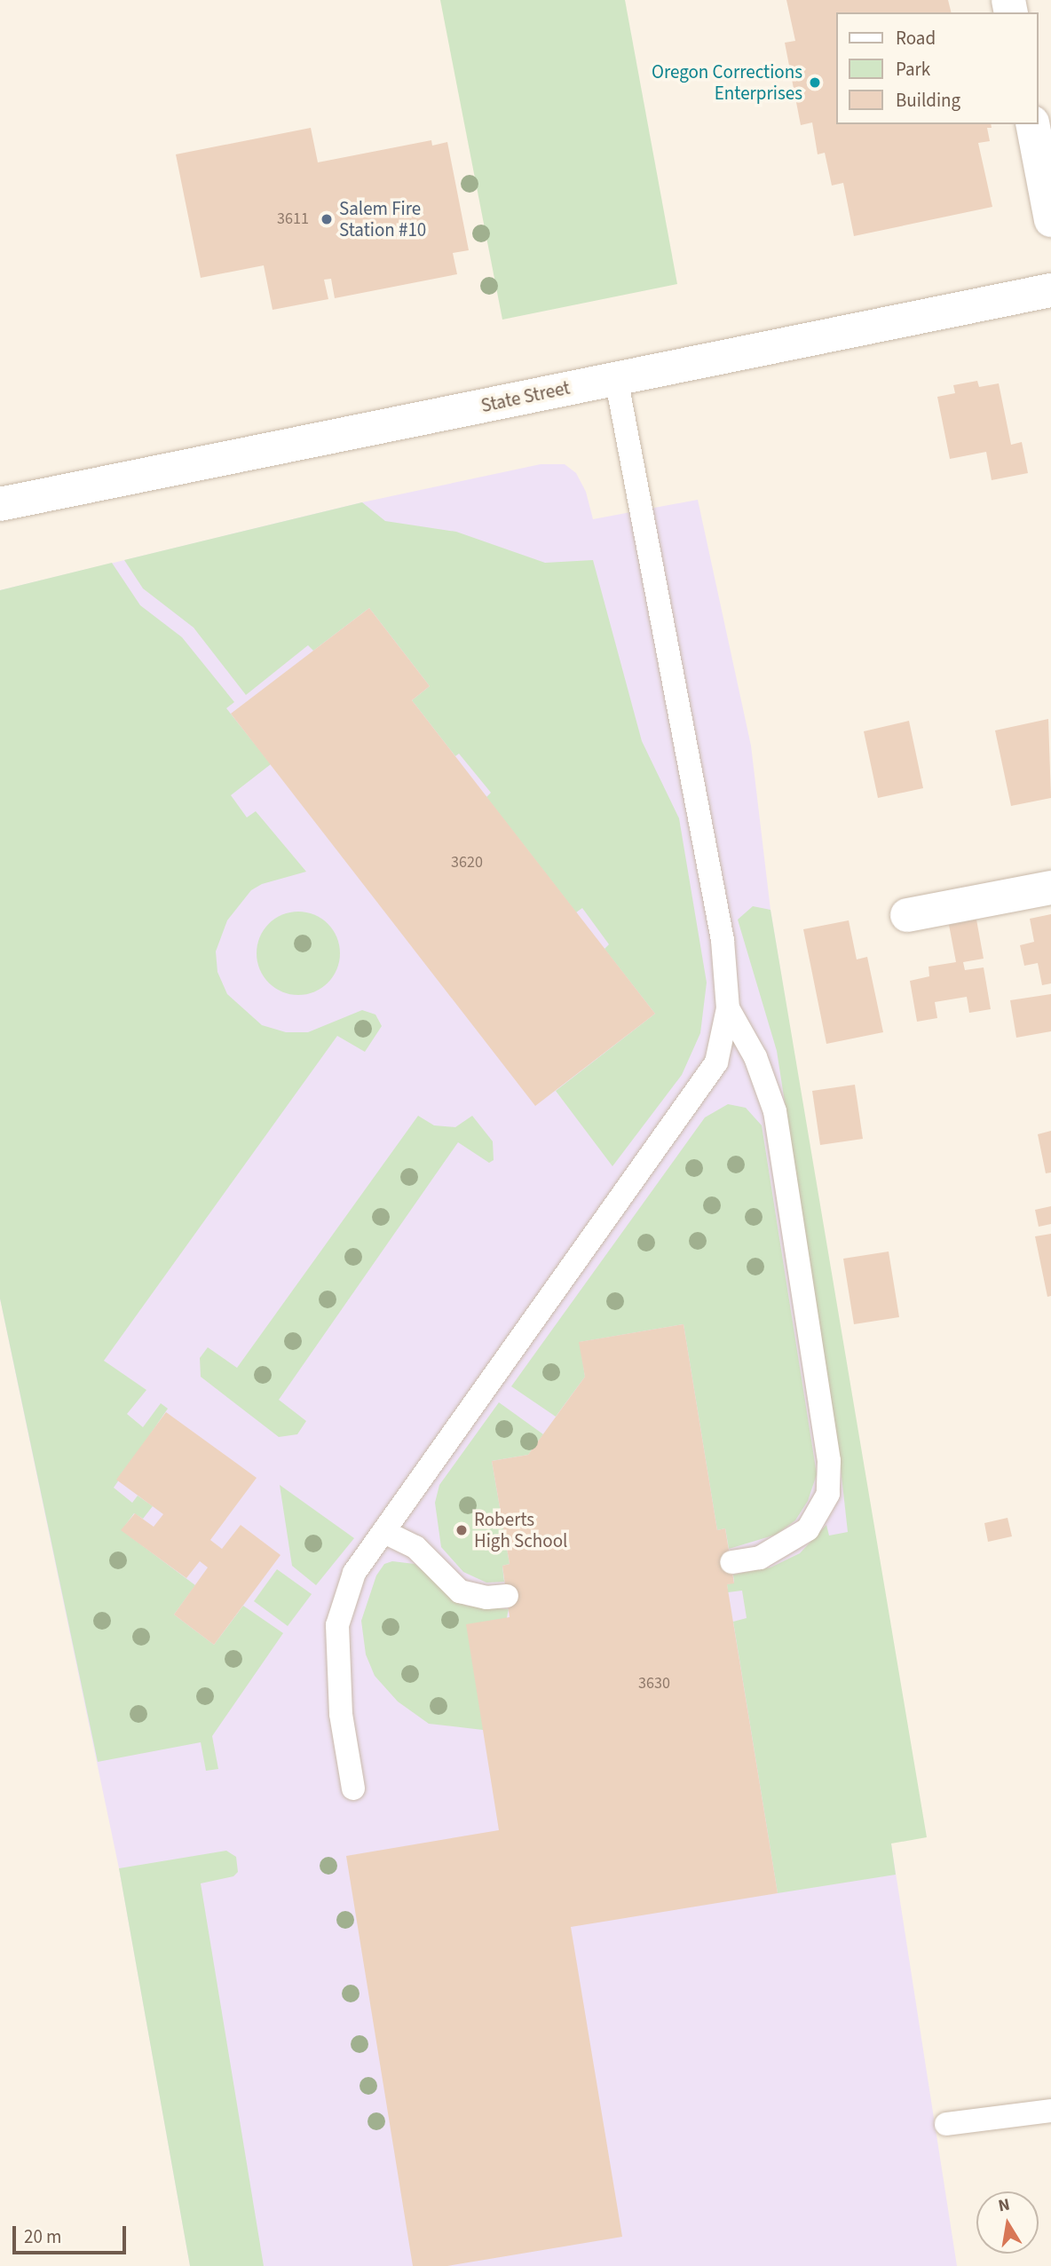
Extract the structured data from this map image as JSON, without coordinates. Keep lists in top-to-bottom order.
{
  "streets": {
    "main road": ["State Street"]
  },
  "places": ["Oregon Corrections Enterprises", "Salem Fire Station #10", "Roberts High School"],
  "house_numbers": ["3611", "3620", "3630"],
  "legend": ["Road", "Park", "Building"],
  "scale_bar": "20 m",
  "north": "top"
}
